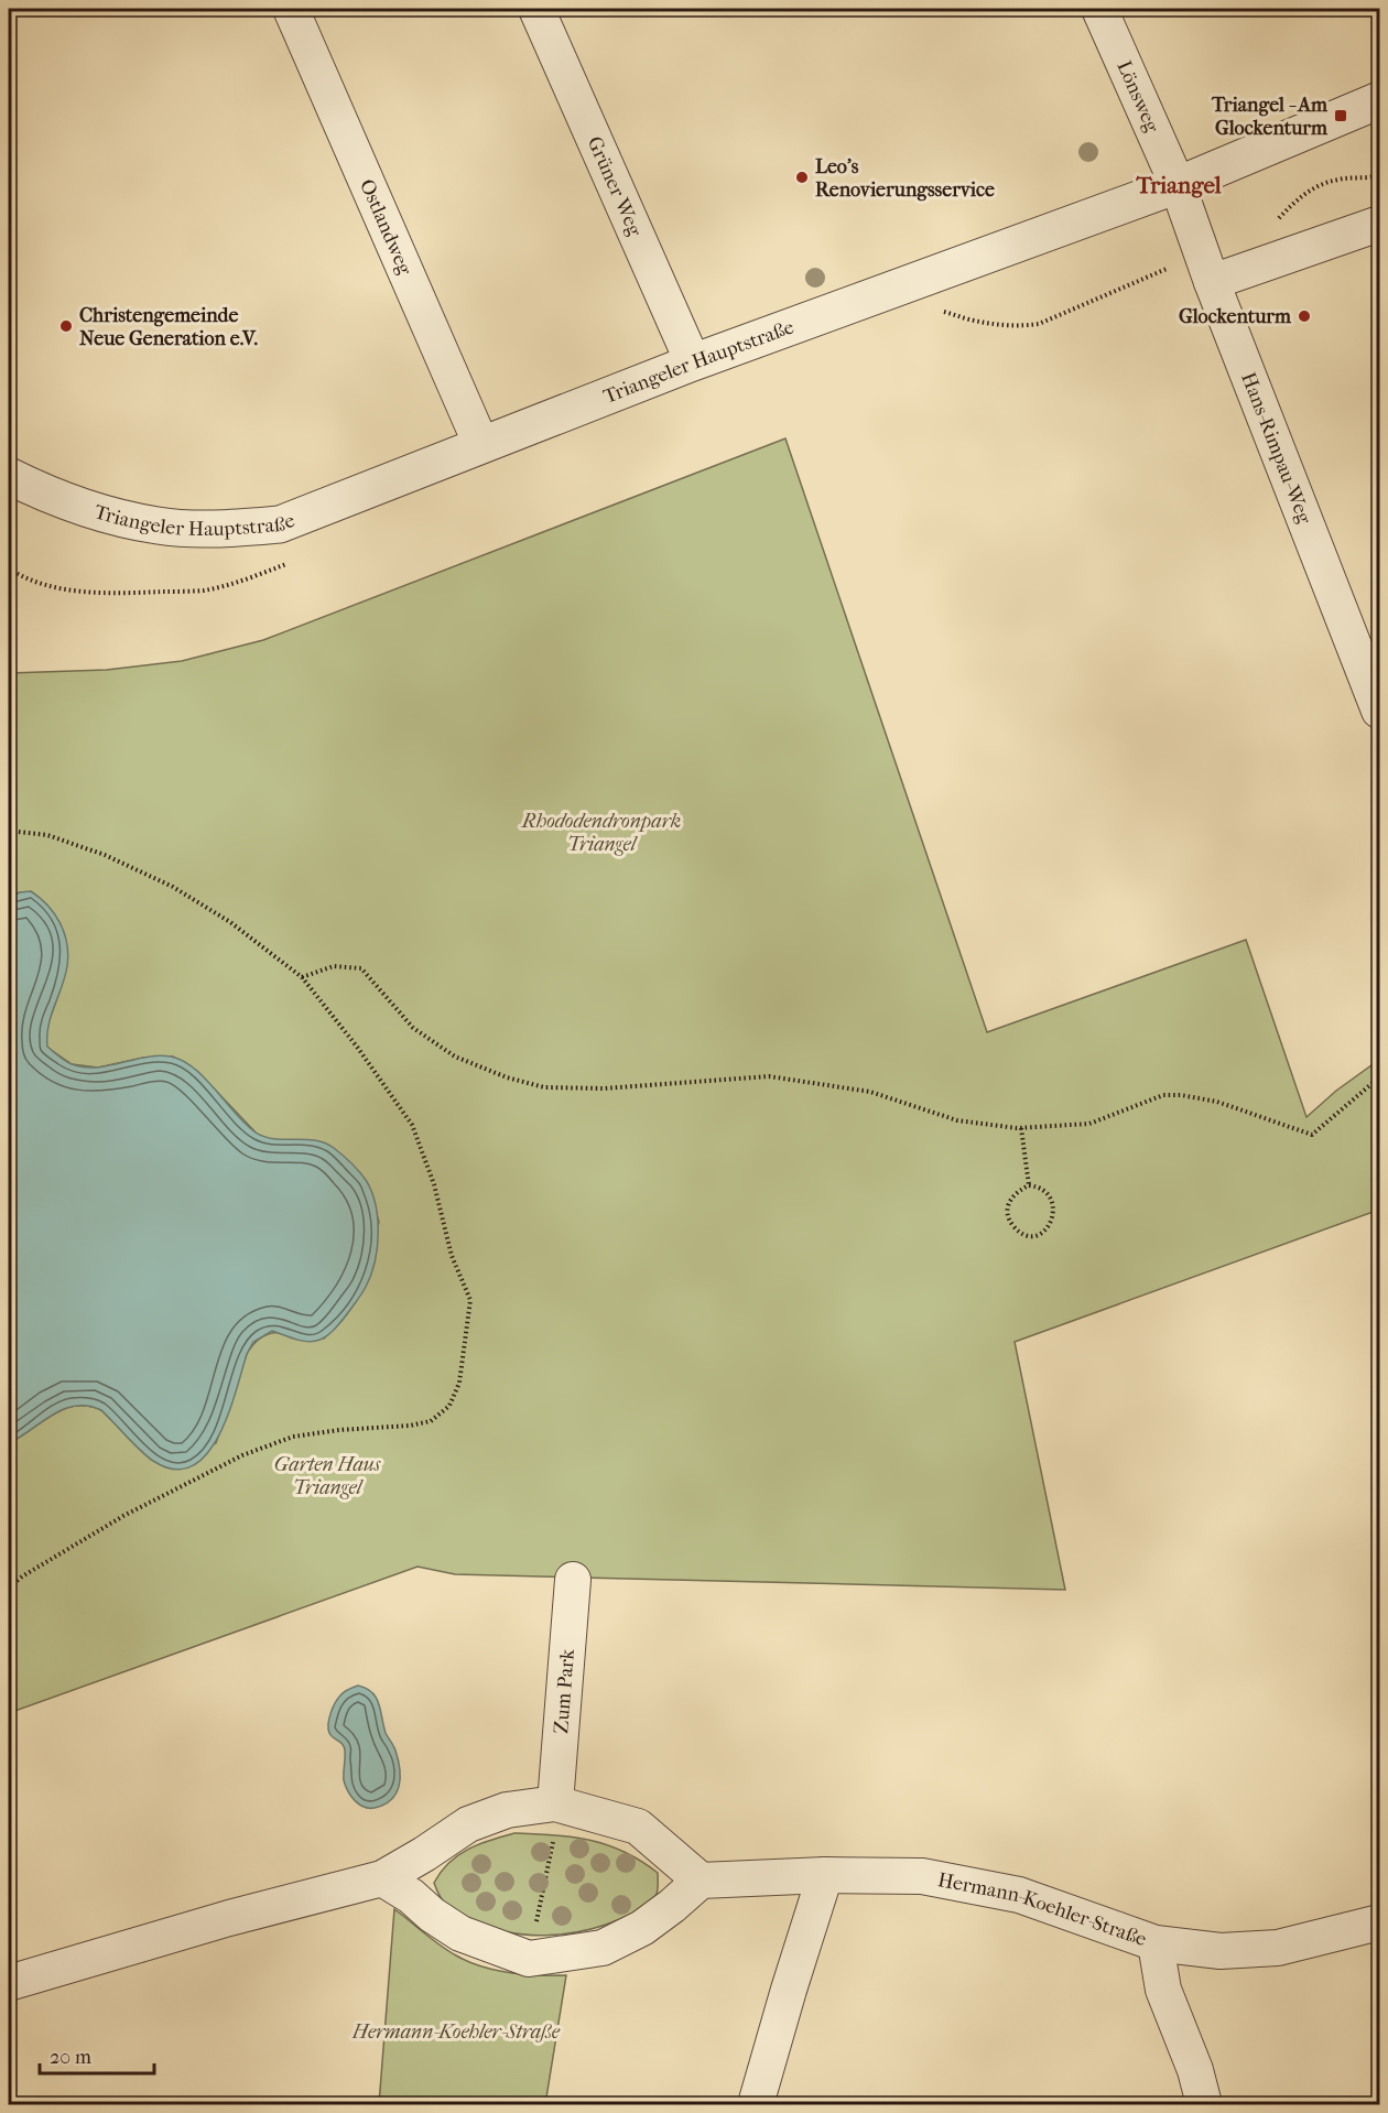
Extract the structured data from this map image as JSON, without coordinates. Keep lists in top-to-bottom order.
{
  "streets": {
    "street": [
      "Lönsweg",
      "Grüner Weg",
      "Ostlandweg",
      "Triangeler Hauptstraße",
      "Hans-Rimpau-Weg",
      "Zum Park",
      "Hermann-Koehler-Straße"
    ]
  },
  "crossings": [
    ["Lönsweg", "Triangeler Hauptstraße"],
    ["Lönsweg", "Hans-Rimpau-Weg"],
    ["Grüner Weg", "Triangeler Hauptstraße"],
    ["Ostlandweg", "Triangeler Hauptstraße"],
    ["Triangeler Hauptstraße", "Hans-Rimpau-Weg"]
  ],
  "districts": ["Triangel"],
  "parks": ["Rhododendronpark Triangel", "Garten Haus Triangel", "Hermann-Koehler-Straße"],
  "places": {
    "transit": ["Triangel - Am Glockenturm"],
    "other": ["Leo's Renovierungsservice", "Glockenturm", "Christengemeinde Neue Generation e.V."]
  },
  "scale_bar": "20 m"
}
